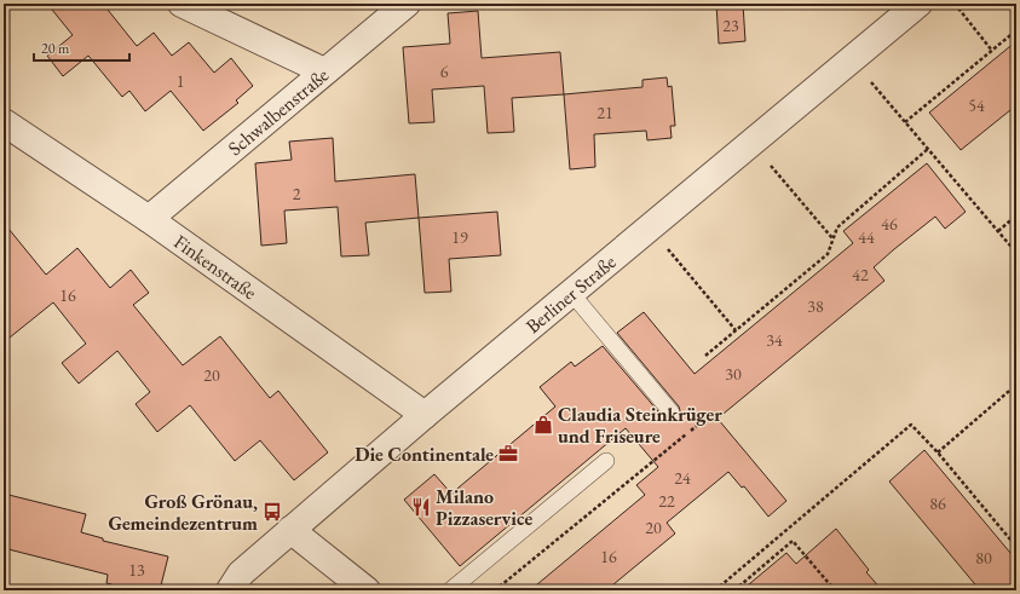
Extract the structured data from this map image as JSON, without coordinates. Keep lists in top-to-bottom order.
{
  "streets": {
    "street": ["Schwalbenstraße", "Finkenstraße", "Berliner Straße"]
  },
  "crossings": [
    ["Schwalbenstraße", "Finkenstraße"],
    ["Finkenstraße", "Berliner Straße"]
  ],
  "places": {
    "shop": ["Claudia Steinkrüger und Friseure"],
    "office": ["Die Continentale"],
    "restaurant": ["Milano Pizzaservice"],
    "bus stop": ["Groß Grönau, Gemeindezentrum"]
  },
  "house_numbers": [
    "23",
    "6",
    "1",
    "54",
    "21",
    "2",
    "46",
    "19",
    "44",
    "42",
    "16",
    "38",
    "34",
    "30",
    "20",
    "24",
    "22",
    "86",
    "20",
    "16",
    "80",
    "13"
  ],
  "scale_bar": "20 m"
}
